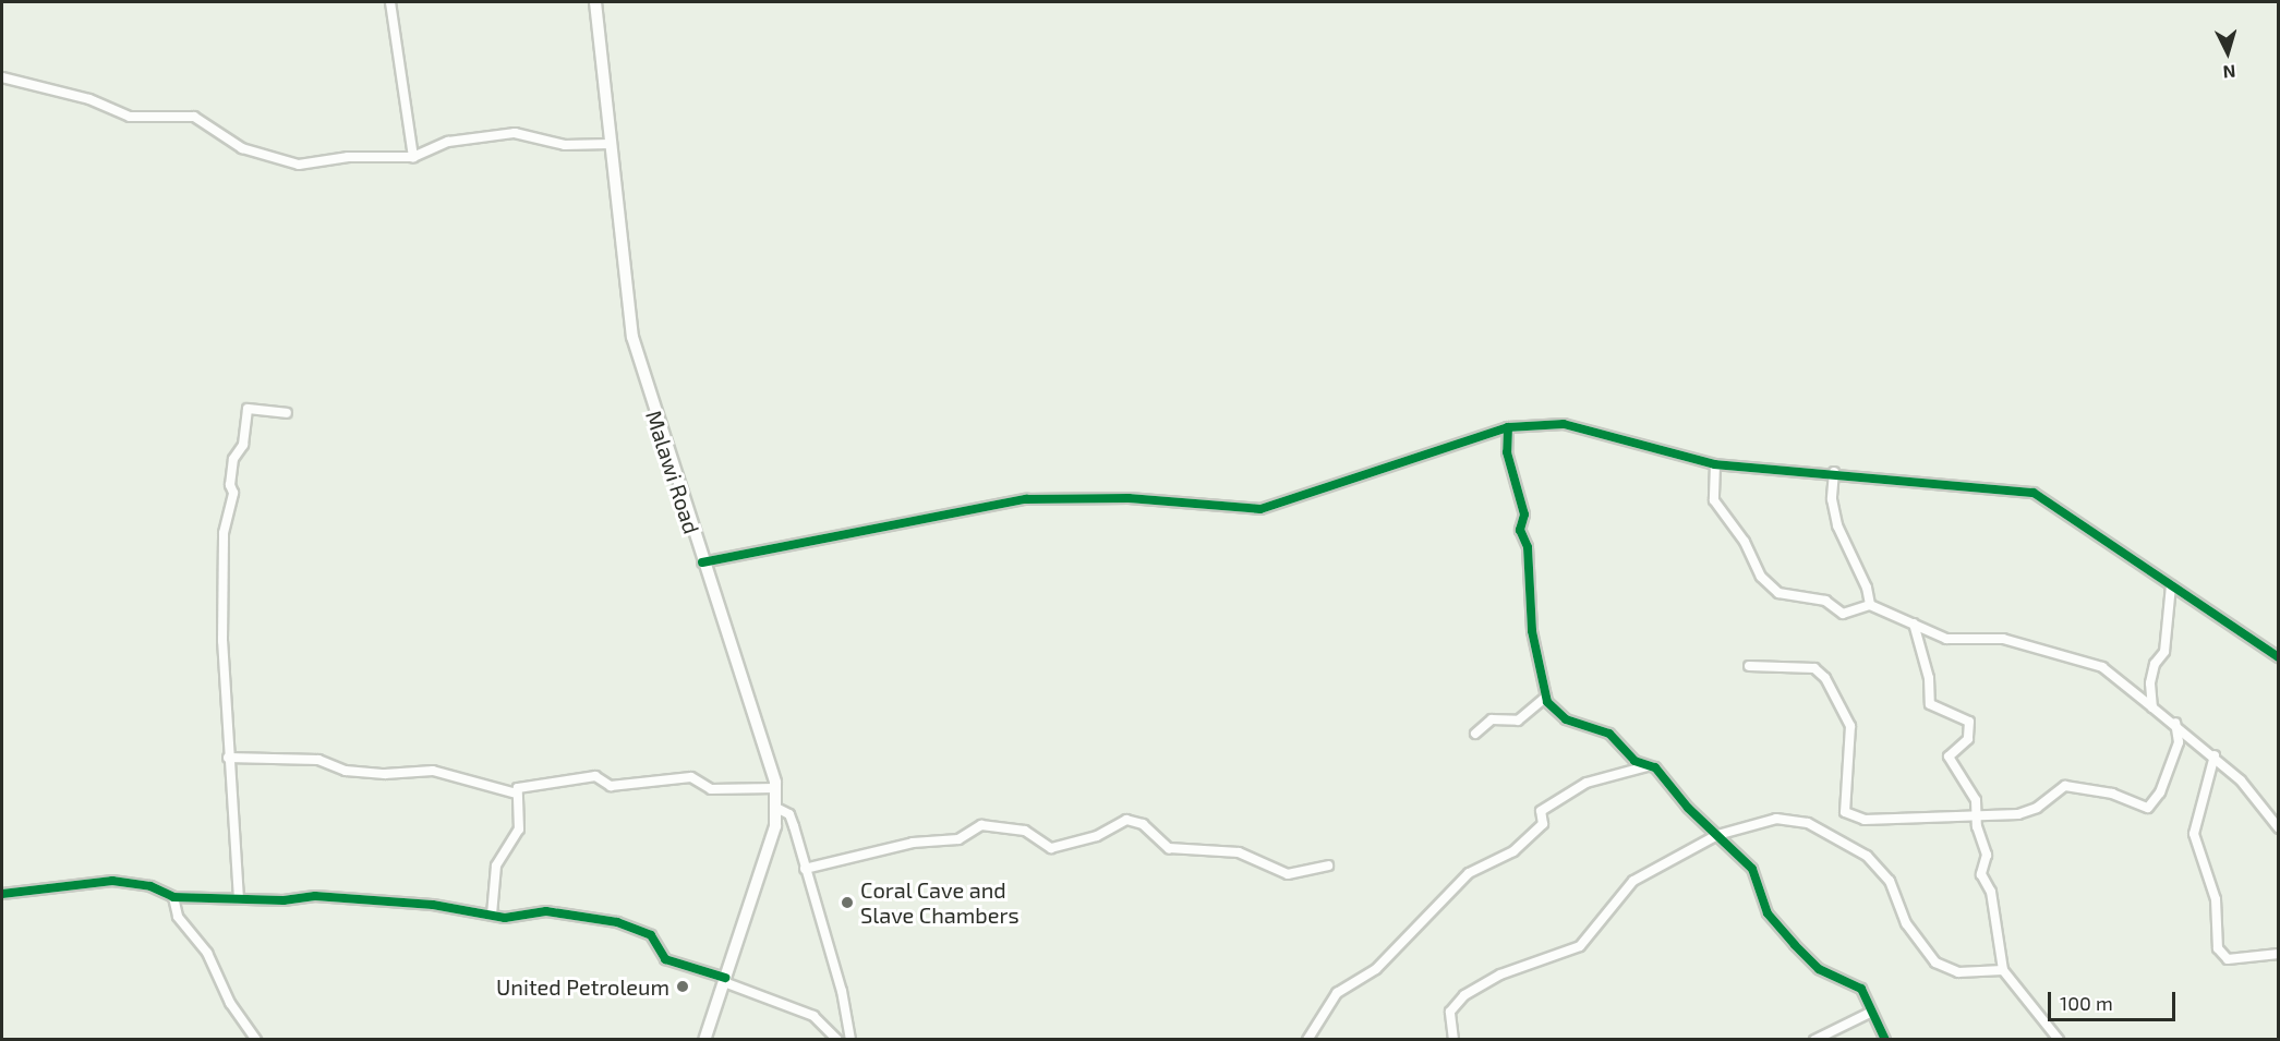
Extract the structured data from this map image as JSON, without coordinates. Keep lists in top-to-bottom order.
{
  "streets": {
    "main road": ["Malawi Road"]
  },
  "places": ["Coral Cave and Slave Chambers", "United Petroleum"],
  "scale_bar": "100 m",
  "north": "bottom"
}
